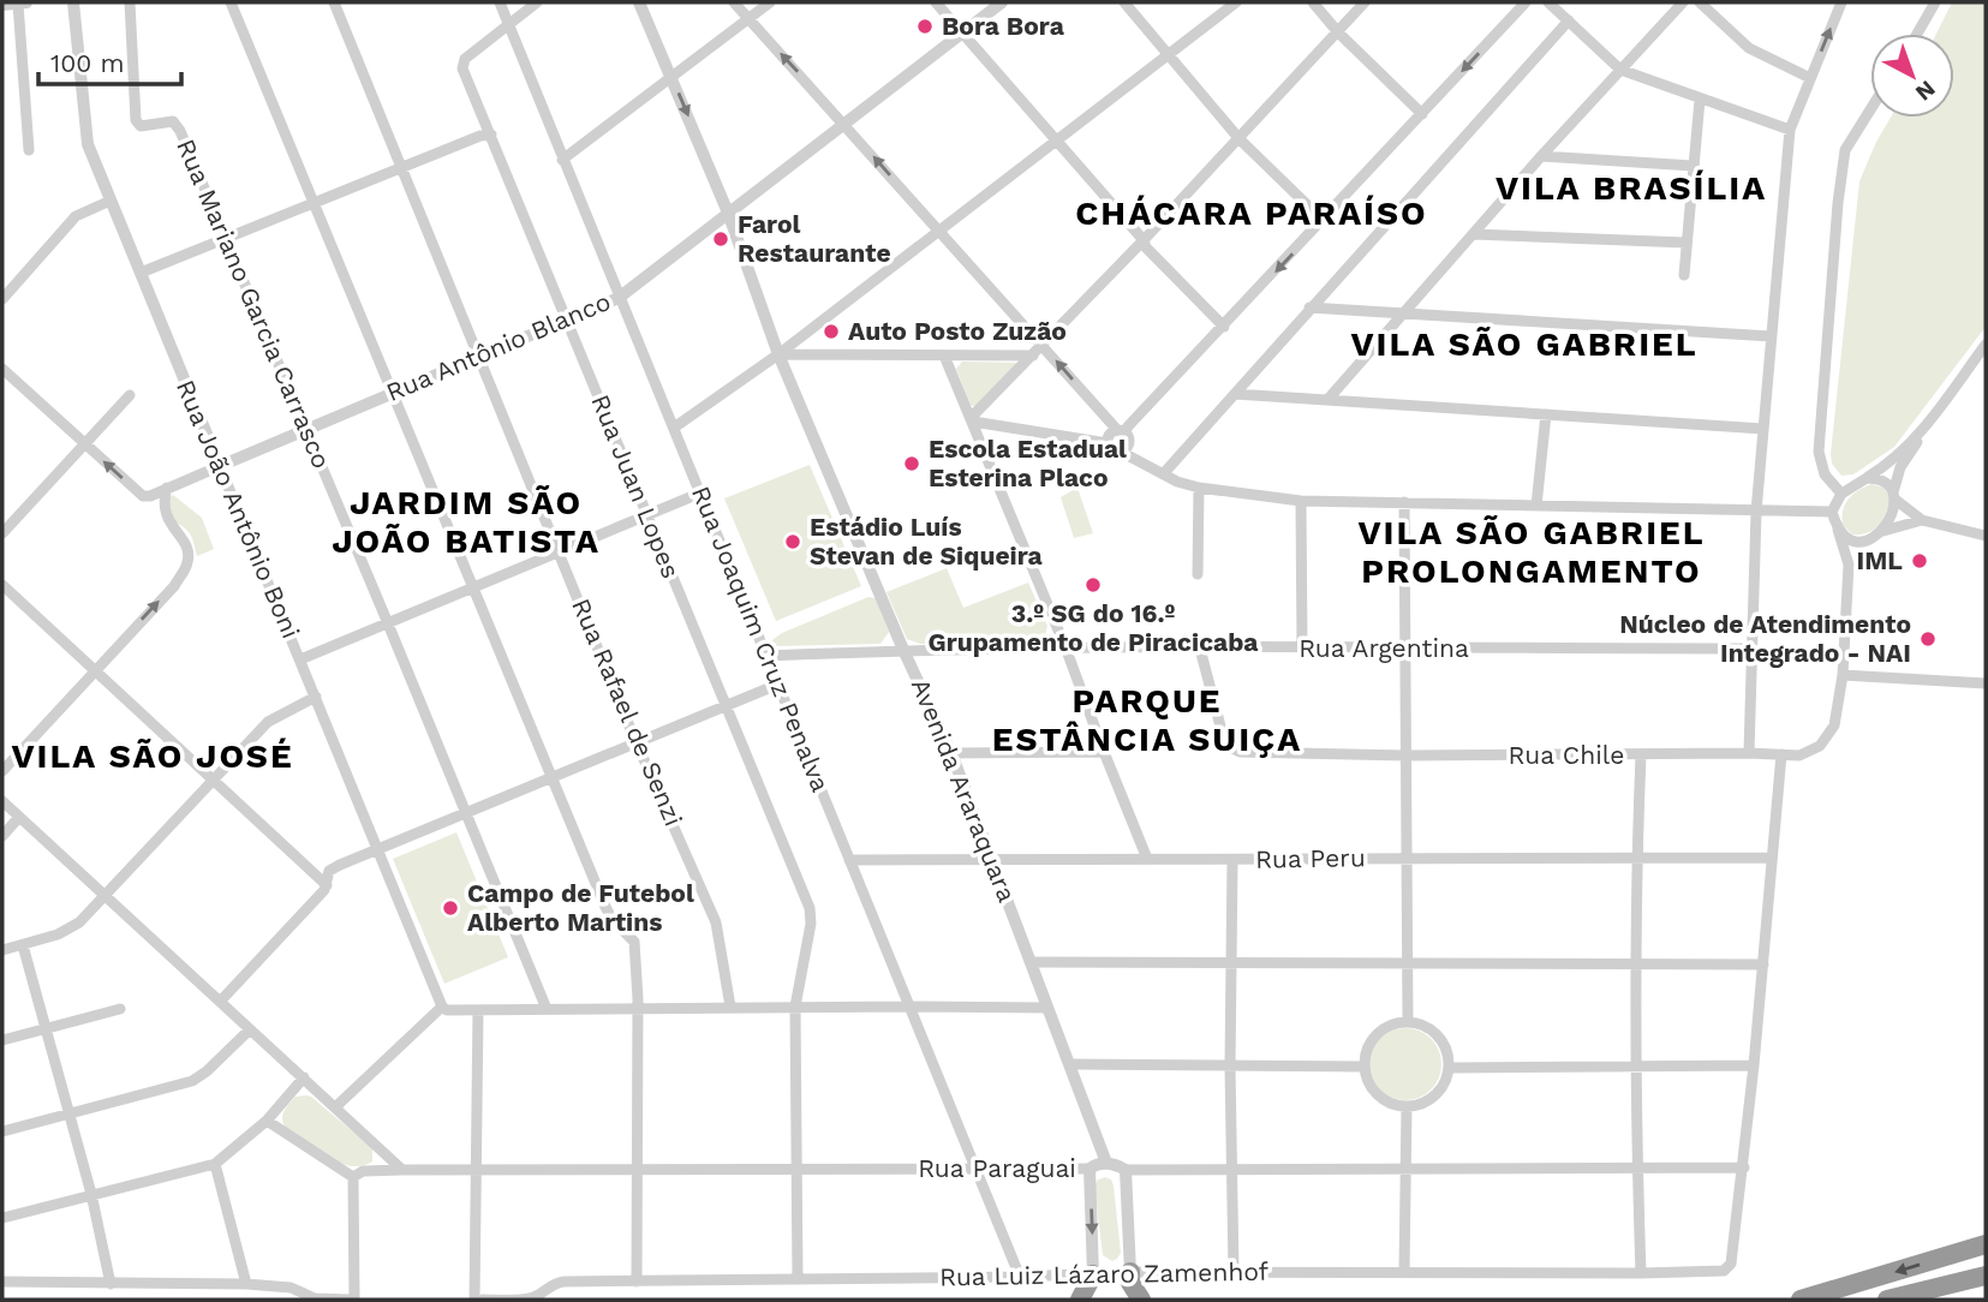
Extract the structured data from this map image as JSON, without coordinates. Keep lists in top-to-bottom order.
{
  "streets": {
    "street": [
      "Rua Mariano Garcia Carrasco",
      "Rua Antônio Blanco",
      "Rua Juan Lopes",
      "Rua João Antônio Boni",
      "Rua Joaquim Cruz Penalva",
      "Rua Argentina",
      "Rua Rafael de Senzi",
      "Rua Chile",
      "Avenida Araraquara",
      "Rua Peru",
      "Rua Paraguai",
      "Rua Luiz Lázaro Zamenhof"
    ]
  },
  "crossings": [
    ["Rua Mariano Garcia Carrasco", "Rua Antônio Blanco"],
    ["Rua Antônio Blanco", "Rua Juan Lopes"],
    ["Rua Antônio Blanco", "Rua João Antônio Boni"],
    ["Rua Antônio Blanco", "Rua Joaquim Cruz Penalva"],
    ["Rua Antônio Blanco", "Rua Rafael de Senzi"],
    ["Rua Antônio Blanco", "Avenida Araraquara"],
    ["Rua Juan Lopes", "Rua Joaquim Cruz Penalva"],
    ["Rua Joaquim Cruz Penalva", "Rua Argentina"],
    ["Rua Joaquim Cruz Penalva", "Rua Peru"],
    ["Rua Joaquim Cruz Penalva", "Rua Paraguai"],
    ["Rua Joaquim Cruz Penalva", "Rua Luiz Lázaro Zamenhof"],
    ["Rua Argentina", "Rua Chile"],
    ["Rua Argentina", "Avenida Araraquara"],
    ["Avenida Araraquara", "Rua Peru"],
    ["Avenida Araraquara", "Rua Paraguai"],
    ["Rua Paraguai", "Rua Luiz Lázaro Zamenhof"]
  ],
  "districts": [
    "VILA BRASÍLIA",
    "CHÁCARA PARAÍSO",
    "VILA SÃO GABRIEL",
    "JARDIM SÃO JOÃO BATISTA",
    "VILA SÃO GABRIEL PROLONGAMENTO",
    "PARQUE ESTÂNCIA SUIÇA",
    "VILA SÃO JOSÉ"
  ],
  "places": [
    "Bora Bora",
    "Farol Restaurante",
    "Auto Posto Zuzão",
    "Escola Estadual Esterina Placo",
    "Estádio Luís Stevan de Siqueira",
    "IML",
    "3.º SG do 16.º Grupamento de Piracicaba",
    "Núcleo de Atendimento Integrado - NAI",
    "Campo de Futebol Alberto Martins"
  ],
  "scale_bar": "100 m",
  "north": "bottom right"
}
